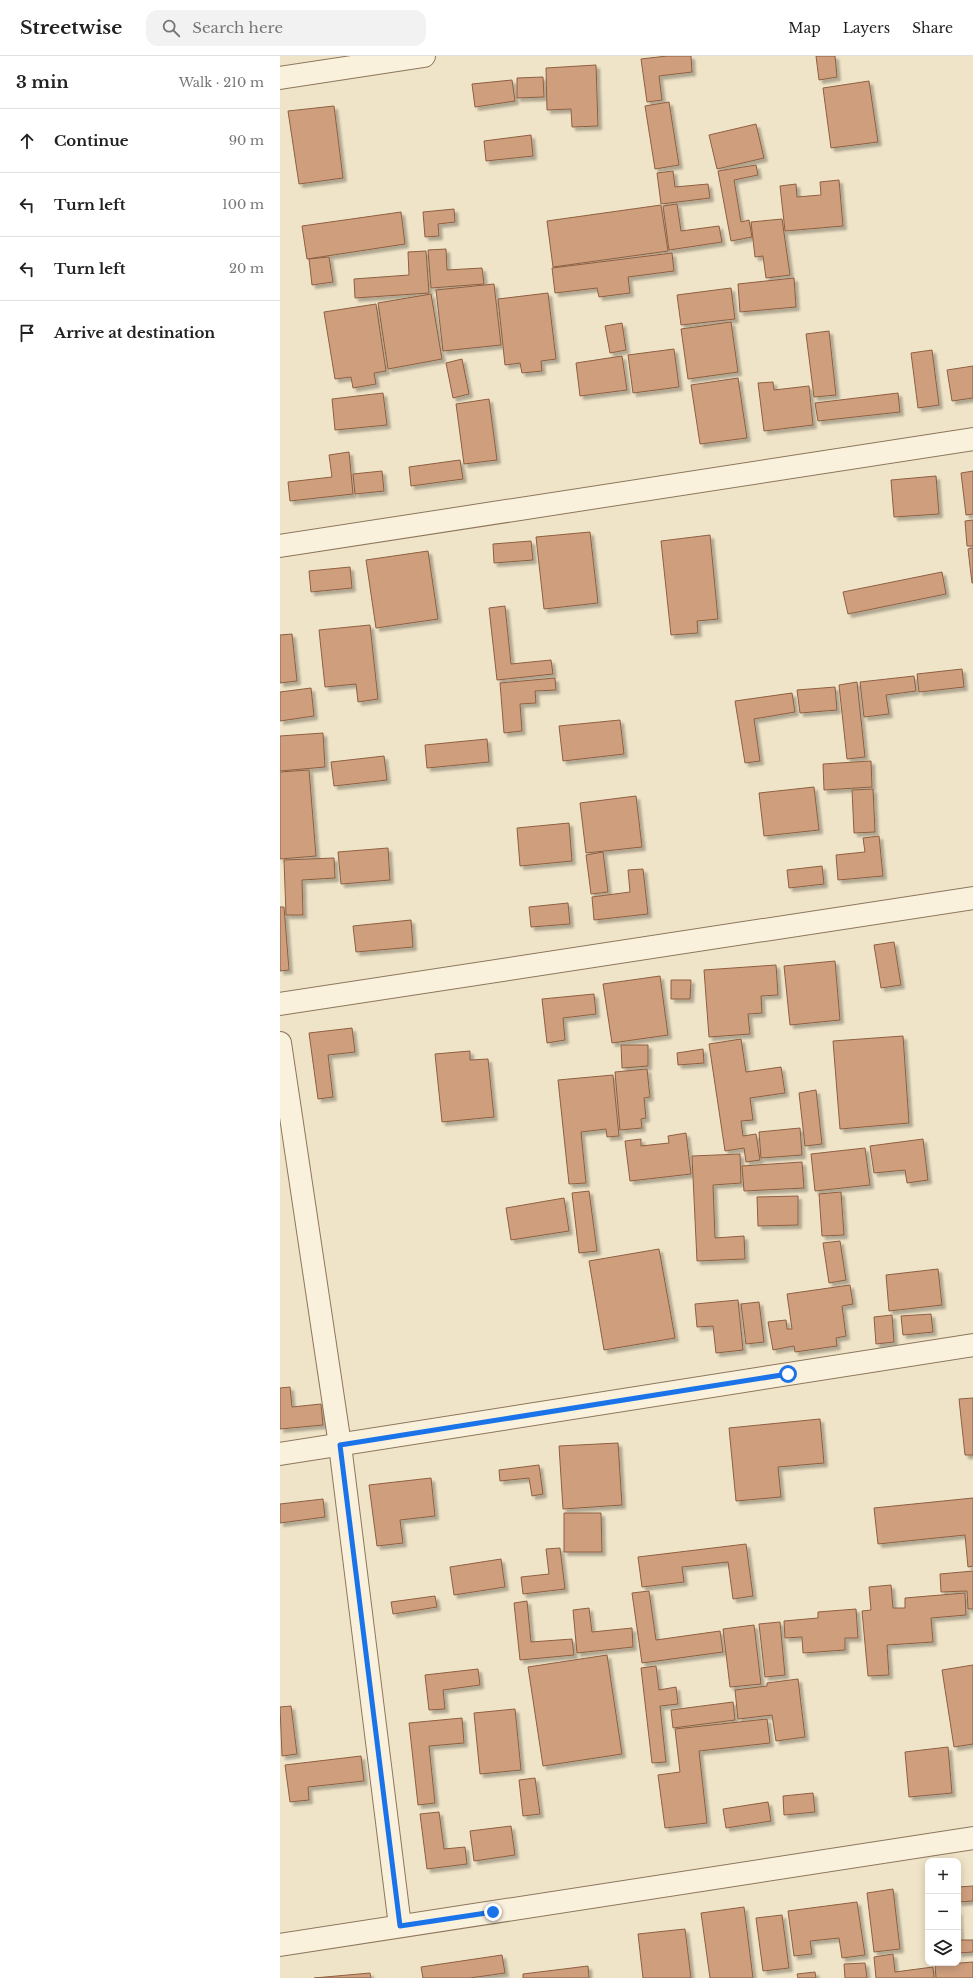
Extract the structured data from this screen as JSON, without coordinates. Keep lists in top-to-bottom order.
{
  "page": {
    "header": "Streetwise",
    "search": "Search here",
    "nav": ["Map", "Layers", "Share"],
    "heading": ["3 min", "Walk · 210 m"],
    "list": [
      ["Continue", "90 m"],
      ["Turn left", "100 m"],
      ["Turn left", "20 m"],
      "Arrive at destination"
    ],
    "map_buttons": ["+", "−"]
  }
}
